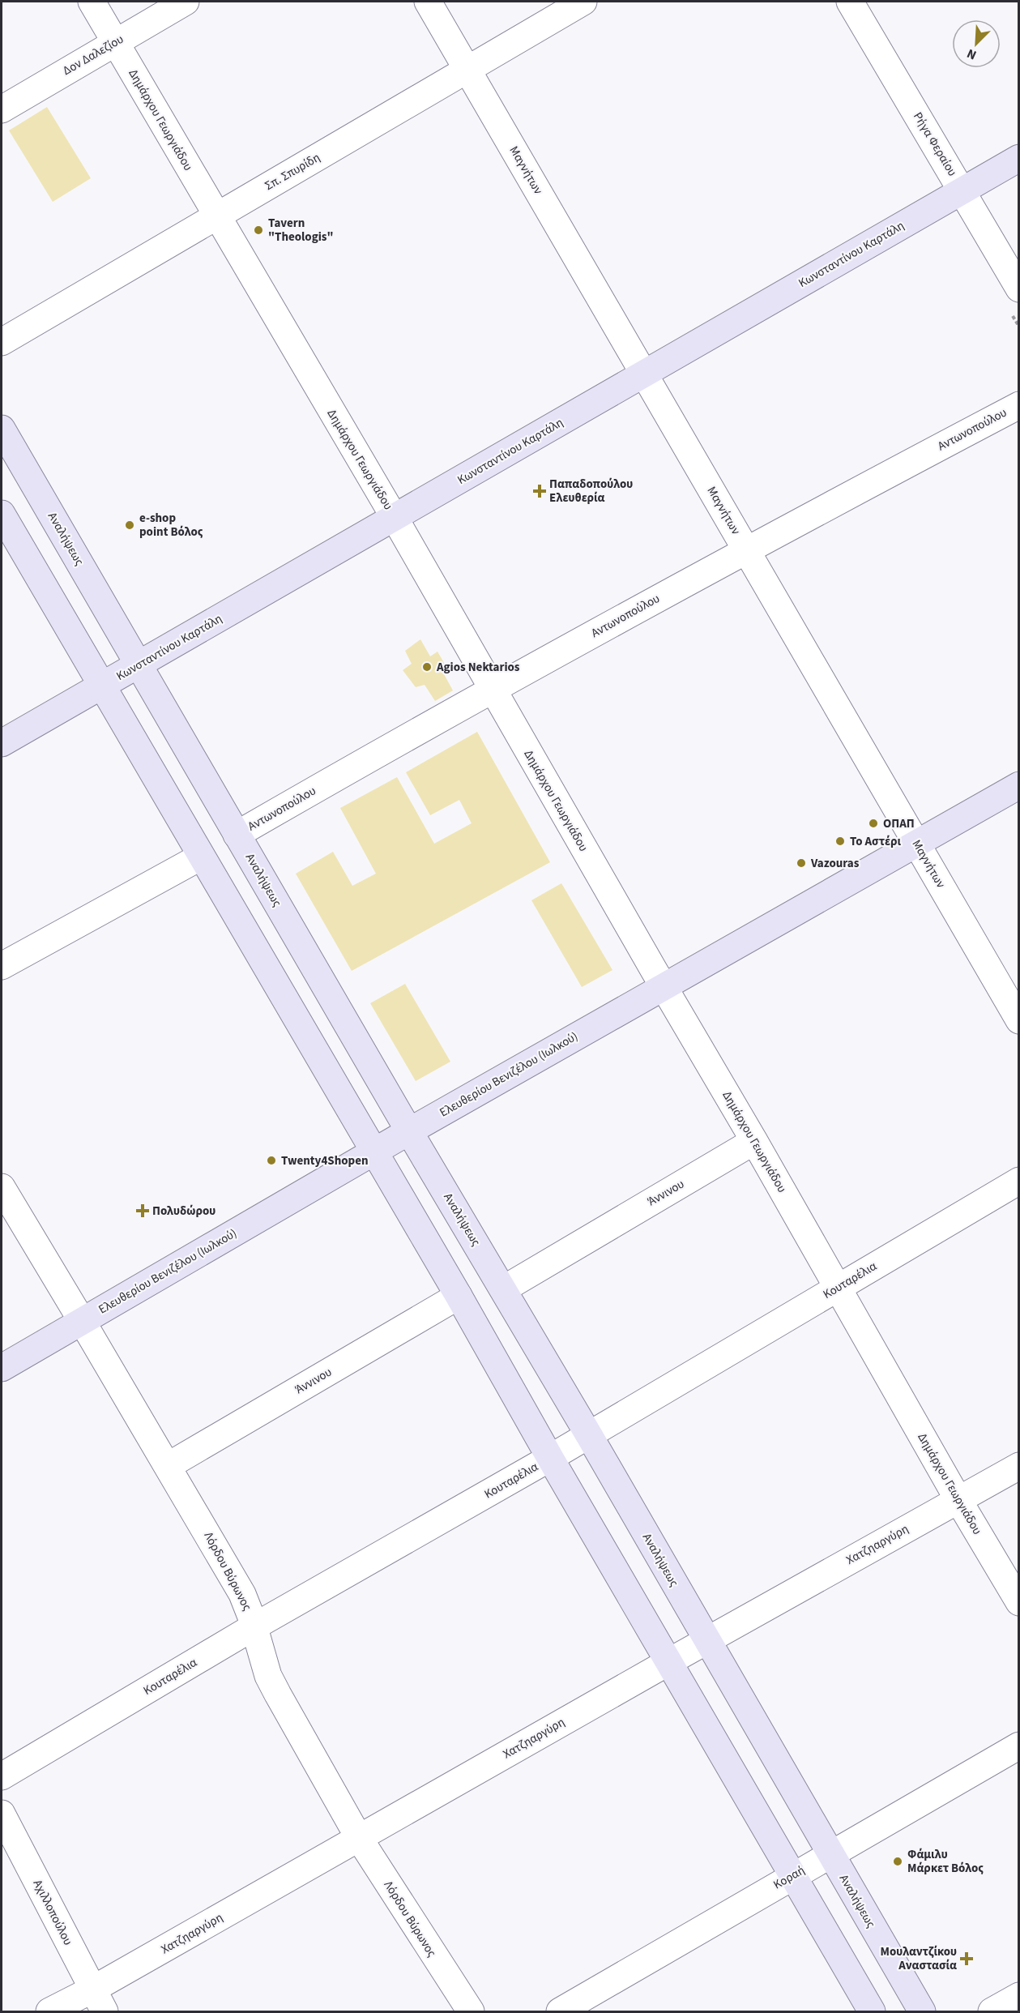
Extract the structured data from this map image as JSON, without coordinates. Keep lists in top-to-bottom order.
{
  "streets": {
    "main road": ["Κωνσταντίνου Καρτάλη", "Αναλήψεως", "Ελευθερίου Βενιζέλου (Ιωλκού)"],
    "street": [
      "Δον Δαλεζίου",
      "Δημάρχου Γεωργιάδου",
      "Ρήγα Φεραίου",
      "Μαγνήτων",
      "Σπ. Σπυρίδη",
      "Αντωνοπούλου",
      "Άννινου",
      "Κουταρέλια",
      "Χατζηαργύρη",
      "Λόρδου Βύρωνος",
      "Κοραή",
      "Αχιλλοπούλου"
    ]
  },
  "crossings": [
    ["Δον Δαλεζίου", "Δημάρχου Γεωργιάδου"],
    ["Δημάρχου Γεωργιάδου", "Σπ. Σπυρίδη"],
    ["Δημάρχου Γεωργιάδου", "Κωνσταντίνου Καρτάλη"],
    ["Δημάρχου Γεωργιάδου", "Αντωνοπούλου"],
    ["Δημάρχου Γεωργιάδου", "Ελευθερίου Βενιζέλου (Ιωλκού)"],
    ["Δημάρχου Γεωργιάδου", "Άννινου"],
    ["Δημάρχου Γεωργιάδου", "Κουταρέλια"],
    ["Δημάρχου Γεωργιάδου", "Χατζηαργύρη"],
    ["Ρήγα Φεραίου", "Κωνσταντίνου Καρτάλη"],
    ["Μαγνήτων", "Σπ. Σπυρίδη"],
    ["Μαγνήτων", "Κωνσταντίνου Καρτάλη"],
    ["Μαγνήτων", "Αντωνοπούλου"],
    ["Μαγνήτων", "Ελευθερίου Βενιζέλου (Ιωλκού)"],
    ["Κωνσταντίνου Καρτάλη", "Αναλήψεως"],
    ["Αντωνοπούλου", "Αναλήψεως"],
    ["Αναλήψεως", "Ελευθερίου Βενιζέλου (Ιωλκού)"],
    ["Αναλήψεως", "Άννινου"],
    ["Αναλήψεως", "Κουταρέλια"],
    ["Αναλήψεως", "Χατζηαργύρη"],
    ["Αναλήψεως", "Κοραή"],
    ["Ελευθερίου Βενιζέλου (Ιωλκού)", "Λόρδου Βύρωνος"],
    ["Άννινου", "Λόρδου Βύρωνος"],
    ["Κουταρέλια", "Λόρδου Βύρωνος"],
    ["Χατζηαργύρη", "Λόρδου Βύρωνος"],
    ["Χατζηαργύρη", "Αχιλλοπούλου"]
  ],
  "places": {
    "other": [
      "Tavern \"Theologis\"",
      "e-shop point Βόλος",
      "Agios Nektarios",
      "ΟΠΑΠ",
      "Το Αστέρι",
      "Vazouras",
      "Twenty4Shopen",
      "Φάμιλυ Μάρκετ Βόλος"
    ],
    "health": ["Παπαδοπούλου Ελευθερία", "Πολυδώρου", "Μουλαντζίκου Αναστασία"]
  },
  "north": "bottom left"
}
